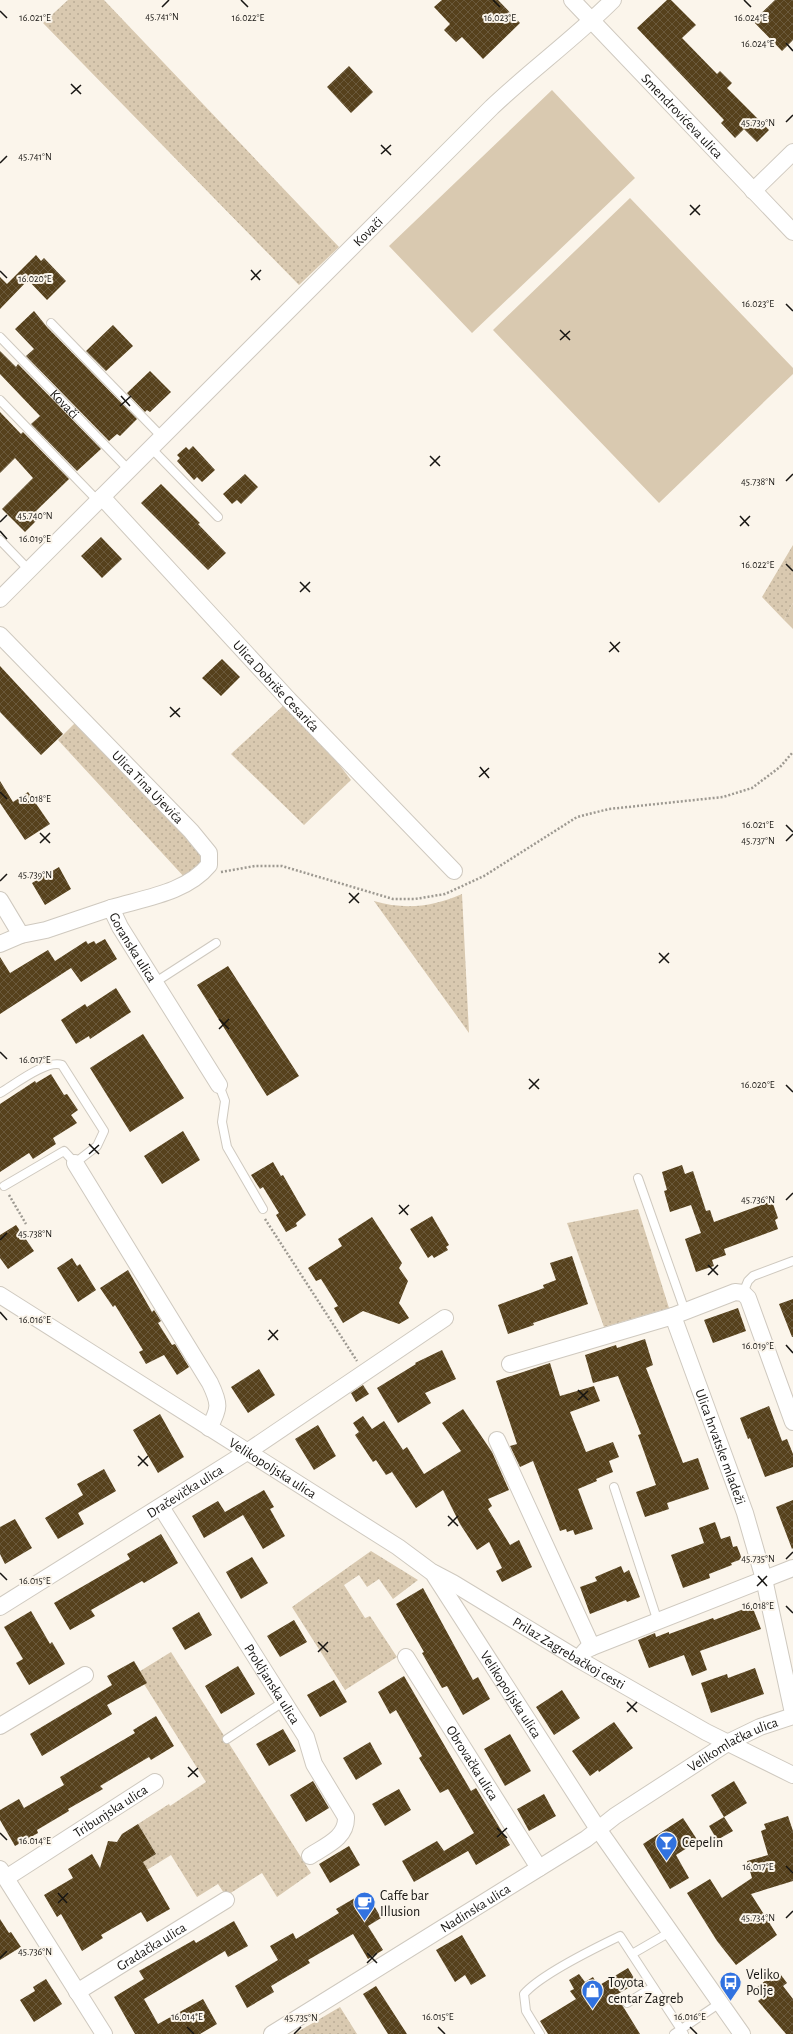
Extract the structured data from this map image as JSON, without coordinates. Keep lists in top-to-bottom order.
{
  "streets": {
    "street": [
      "Smendrovićeva ulica",
      "Kovači",
      "Ulica Dobriše Cesarića",
      "Ulica Tina Ujevića",
      "Goranska ulica",
      "Ulica hrvatske mladeži",
      "Velikopoljska ulica",
      "Dračevička ulica",
      "Prilaz Zagrebačkoj cesti",
      "Prokljanska ulica",
      "Velikomlačka ulica",
      "Obrovačka ulica",
      "Tribunjska ulica",
      "Nadinska ulica",
      "Gradačka ulica"
    ]
  },
  "crossings": [
    ["Smendrovićeva ulica", "Kovači"],
    ["Kovači", "Ulica Dobriše Cesarića"],
    ["Ulica hrvatske mladeži", "Velikomlačka ulica"],
    ["Velikopoljska ulica", "Dračevička ulica"],
    ["Velikopoljska ulica", "Prilaz Zagrebačkoj cesti"],
    ["Velikopoljska ulica", "Nadinska ulica"],
    ["Dračevička ulica", "Prokljanska ulica"],
    ["Prilaz Zagrebačkoj cesti", "Velikomlačka ulica"],
    ["Velikomlačka ulica", "Nadinska ulica"],
    ["Obrovačka ulica", "Nadinska ulica"]
  ],
  "places": {
    "bar": ["Cepelin"],
    "cafe": ["Caffe bar Illusion"],
    "bus stop": ["Veliko Polje"],
    "shop": ["Toyota centar Zagreb"]
  },
  "coordinates": [
    "45.741°N",
    "16.024°E",
    "16.022°E",
    "16.023°E",
    "16.021°E",
    "45.739°N",
    "16.020°E",
    "45.738°N",
    "45.740°N",
    "16.019°E",
    "16.018°E",
    "45.737°N",
    "16.017°E",
    "45.736°N",
    "16.016°E",
    "45.735°N",
    "16.015°E",
    "16.014°E",
    "45.734°N"
  ]
}
